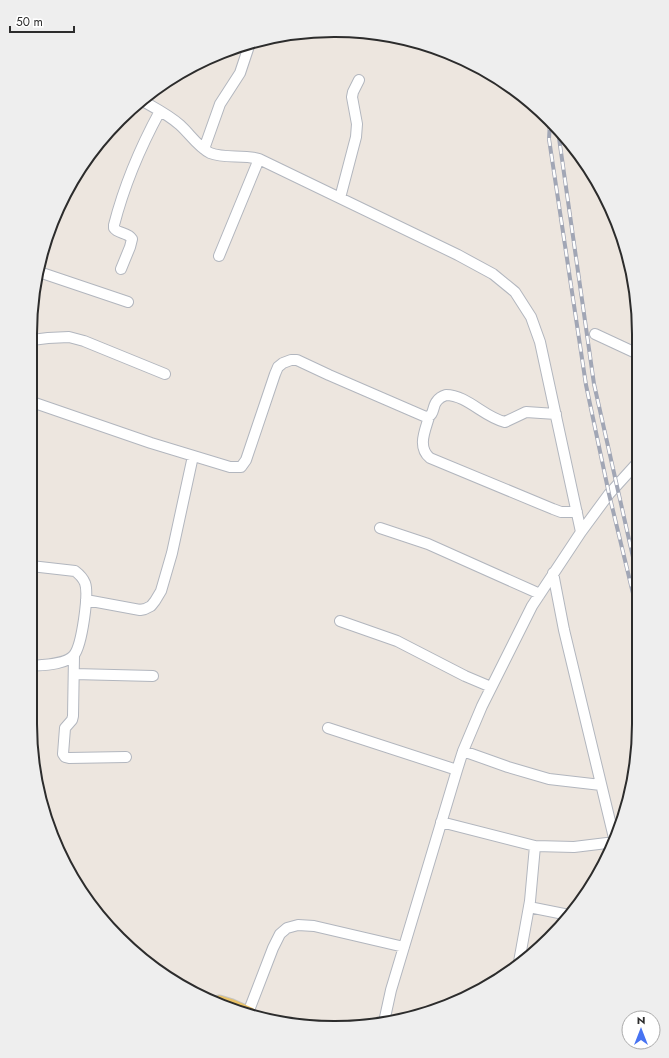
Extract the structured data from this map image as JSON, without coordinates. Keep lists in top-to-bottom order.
{
  "scale_bar": "50 m",
  "north": "top"
}
